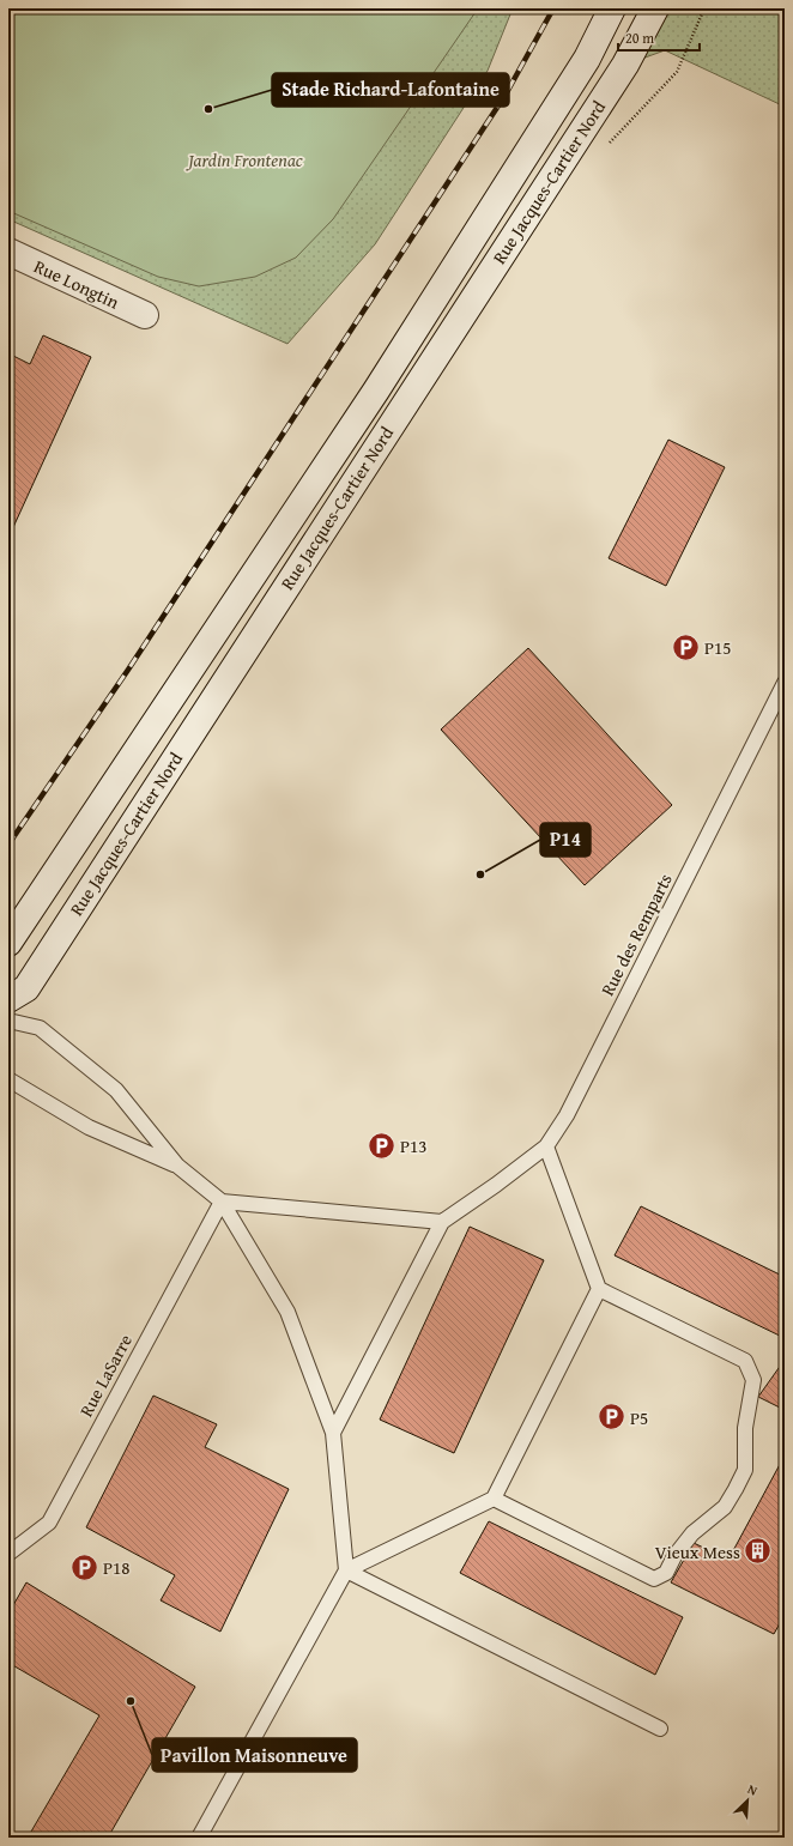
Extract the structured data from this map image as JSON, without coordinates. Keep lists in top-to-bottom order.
{
  "streets": {
    "street": ["Rue Jacques-Cartier Nord", "Rue Longtin"],
    "lane": ["Rue des Remparts", "Rue LaSarre"]
  },
  "parks": ["Jardin Frontenac"],
  "places": {
    "other": ["Stade Richard-Lafontaine", "P14", "Pavillon Maisonneuve"],
    "parking": [
      "P15",
      "P13",
      "P5",
      "P18"
    ],
    "building": ["Vieux Mess"]
  },
  "scale_bar": "20 m",
  "north": "top right"
}
